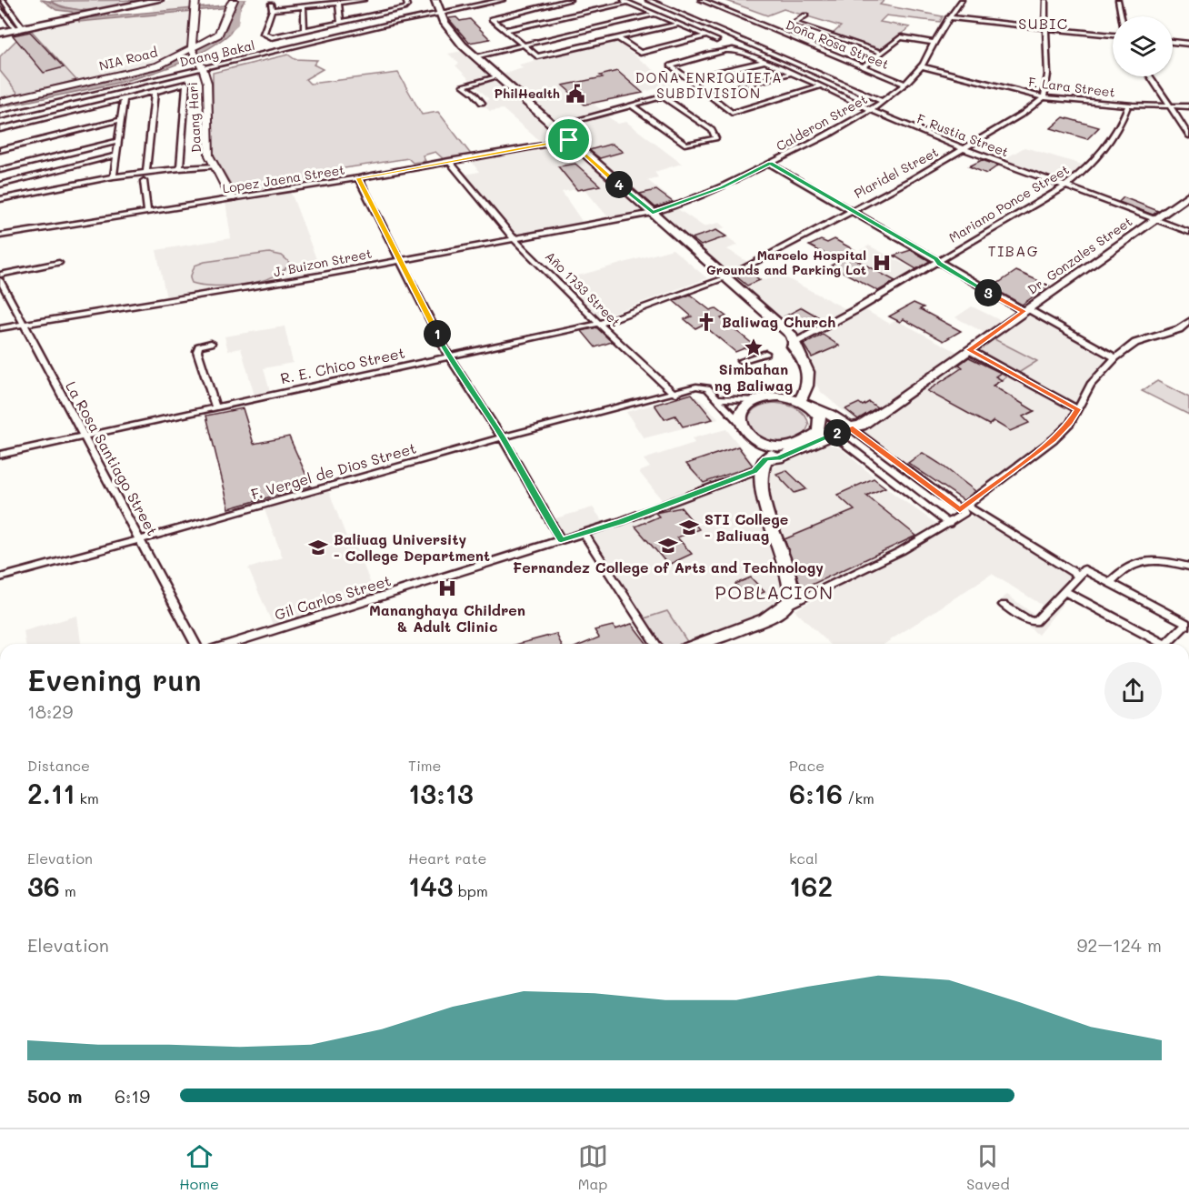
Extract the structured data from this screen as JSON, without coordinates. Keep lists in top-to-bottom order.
{
  "streets": {
    "main road": ["Dr. Gonzales Street"],
    "street": [
      "Doña Rosa Street",
      "Daang Bakal",
      "NIA Road",
      "F. Lara Street",
      "Daang Hari",
      "Calderon Street",
      "F. Rustia Street",
      "Plaridel Street",
      "Lopez Jaena Street",
      "Mariano Ponce Street",
      "J. Buizon Street",
      "Año 1733 Street",
      "R. E. Chico Street",
      "La Rosa Santiago Street",
      "F. Vergel de Dios Street",
      "Gil Carlos Street"
    ]
  },
  "crossings": [
    ["Doña Rosa Street", "Calderon Street"],
    ["Daang Bakal", "Daang Hari"],
    ["NIA Road", "Daang Hari"],
    ["F. Lara Street", "Calderon Street"],
    ["F. Lara Street", "Plaridel Street"],
    ["F. Lara Street", "Mariano Ponce Street"],
    ["Daang Hari", "Lopez Jaena Street"],
    ["Calderon Street", "F. Rustia Street"],
    ["Calderon Street", "J. Buizon Street"],
    ["F. Rustia Street", "Plaridel Street"],
    ["F. Rustia Street", "Mariano Ponce Street"],
    ["F. Rustia Street", "Dr. Gonzales Street"],
    ["Plaridel Street", "R. E. Chico Street"],
    ["Lopez Jaena Street", "Año 1733 Street"],
    ["Dr. Gonzales Street", "Gil Carlos Street"],
    ["J. Buizon Street", "Año 1733 Street"],
    ["J. Buizon Street", "La Rosa Santiago Street"],
    ["Año 1733 Street", "R. E. Chico Street"],
    ["Año 1733 Street", "F. Vergel de Dios Street"],
    ["R. E. Chico Street", "La Rosa Santiago Street"],
    ["La Rosa Santiago Street", "F. Vergel de Dios Street"]
  ],
  "districts": [
    "SUBIC",
    "DOÑA ENRIQUIETA SUBDIVISION",
    "TIBAG",
    "POBLACION"
  ],
  "places": {
    "public building": ["PhilHealth"],
    "hospital": ["Marcelo Hospital Grounds and Parking Lot", "Mananghaya Children & Adult Clinic"],
    "church": ["Baliwag Church"],
    "place": ["Simbahan ng Baliwag"],
    "school or university": ["STI College - Baliuag", "Fernandez College of Arts and Technology", "Baliuag University - College Department"]
  },
  "page": {
    "pins": [
      "4",
      "3",
      "1",
      "2"
    ],
    "heading": ["Evening run", "18:29"],
    "stats": [
      ["Distance", "2.11 km"],
      ["Time", "13:13"],
      ["Pace", "6:16 /km"],
      ["Elevation", "36 m"],
      ["Heart rate", "143 bpm"],
      ["kcal", "162"]
    ],
    "chart": ["Elevation", "92–124 m"],
    "list": [
      {
        "name": "500 m",
        "note": "6:19"
      }
    ],
    "tabs": ["Home", "Map", "Saved"]
  }
}
